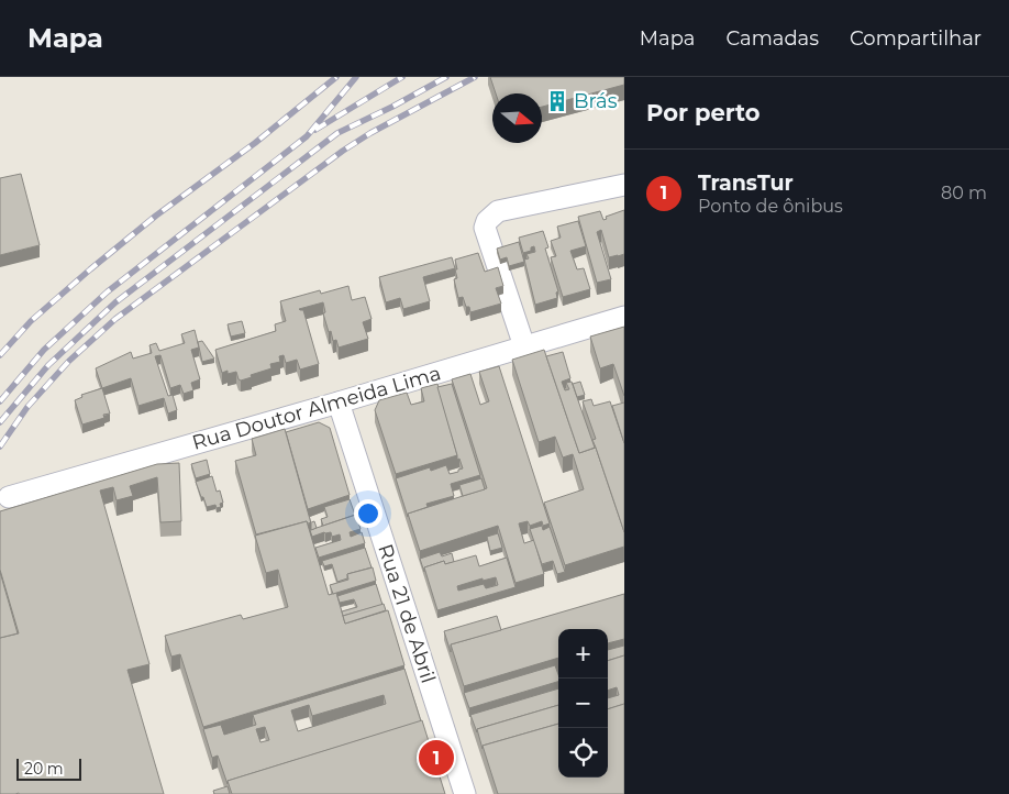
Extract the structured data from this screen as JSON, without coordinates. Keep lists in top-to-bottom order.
{
  "streets": {
    "street": ["Rua Doutor Almeida Lima", "Rua 21 de Abril"]
  },
  "crossings": [
    ["Rua Doutor Almeida Lima", "Rua 21 de Abril"]
  ],
  "places": {
    "building": ["Brás"]
  },
  "scale_bar": "20 m",
  "north": "right",
  "page": {
    "header": "Mapa",
    "nav": ["Mapa", "Camadas", "Compartilhar"],
    "heading": "Por perto",
    "list": [
      {
        "mark": "1",
        "name": "TransTur",
        "note": "Ponto de ônibus",
        "value": "80 m"
      }
    ],
    "map_buttons": ["+", "−"],
    "pins": "1",
    "scale": "20 m"
  }
}
